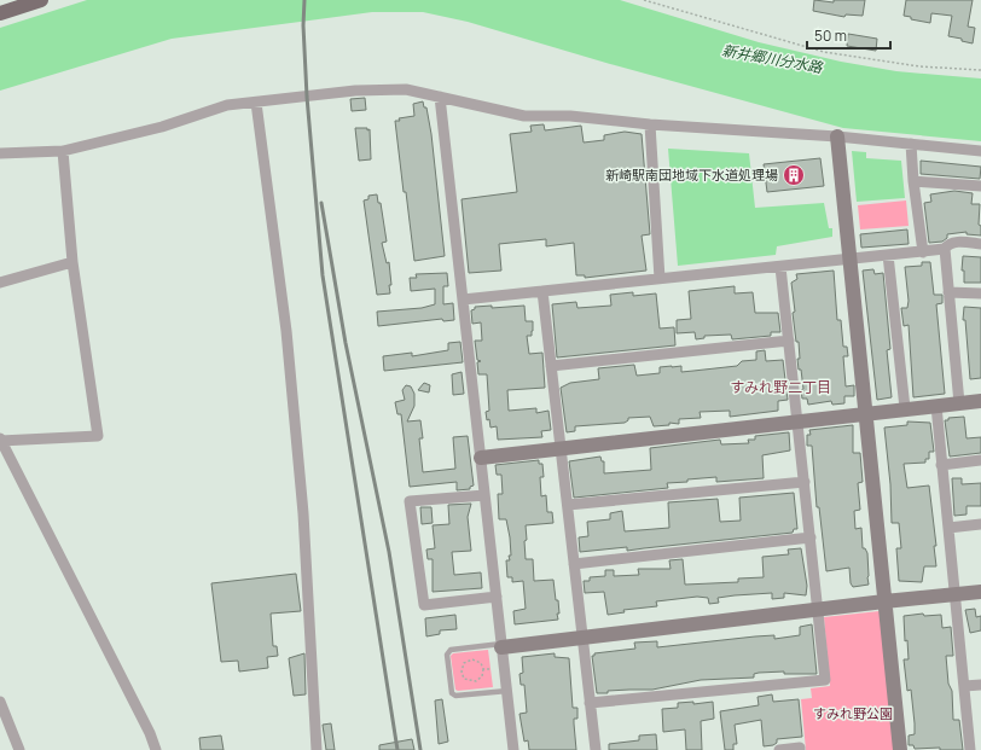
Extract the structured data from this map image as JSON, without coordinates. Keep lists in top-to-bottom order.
{
  "districts": ["すみれ野二丁目"],
  "water": ["新井郷川分水路"],
  "parks": ["すみれ野公園"],
  "places": {
    "building": ["新崎駅南団地域下水道処理場"]
  },
  "scale_bar": "50 m"
}
